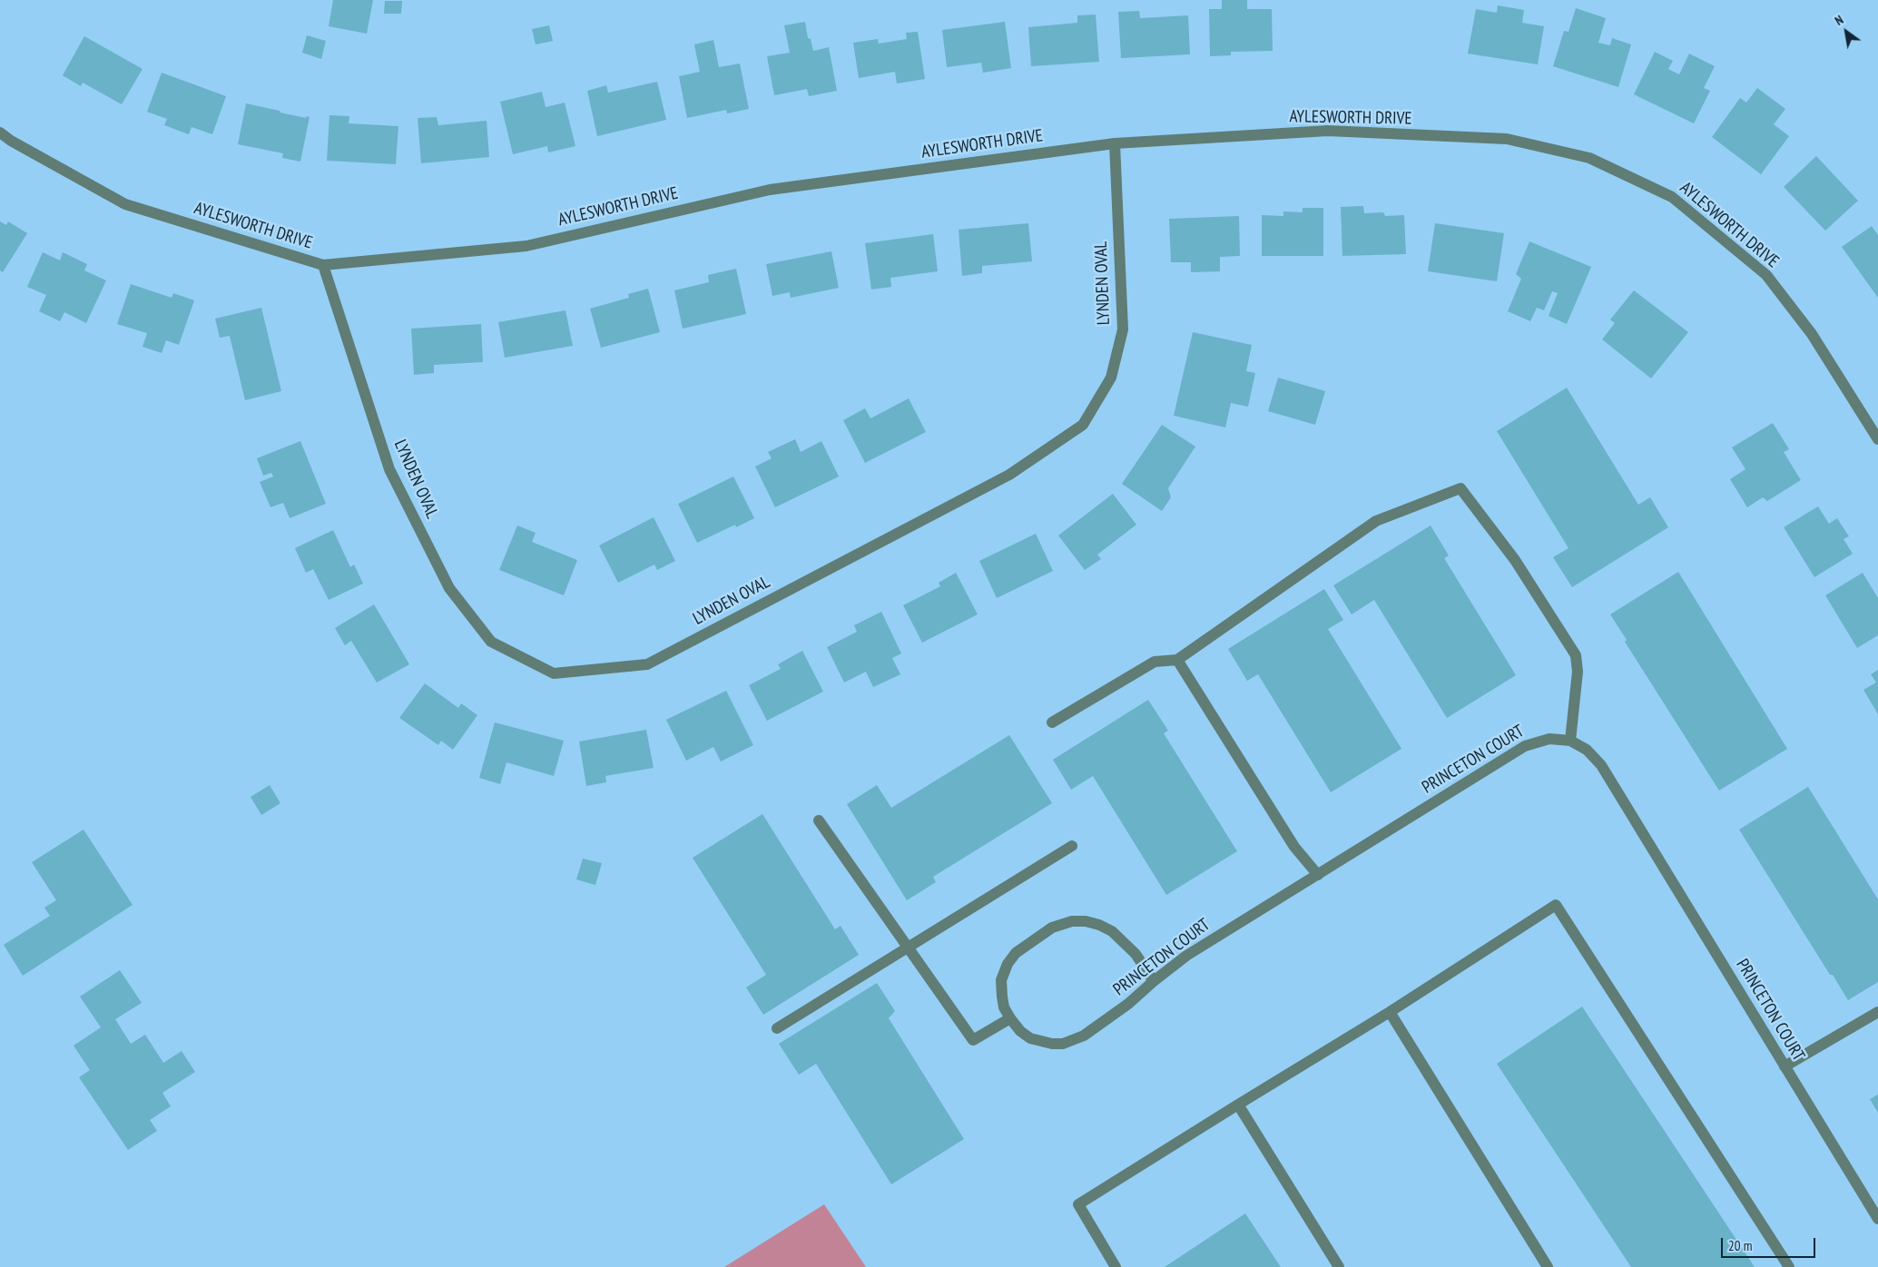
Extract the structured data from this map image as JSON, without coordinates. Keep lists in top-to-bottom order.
{
  "streets": {
    "street": ["AYLESWORTH DRIVE", "LYNDEN OVAL", "PRINCETON COURT"]
  },
  "crossings": [
    ["AYLESWORTH DRIVE", "LYNDEN OVAL"]
  ],
  "scale_bar": "20 m",
  "north": "top left"
}
